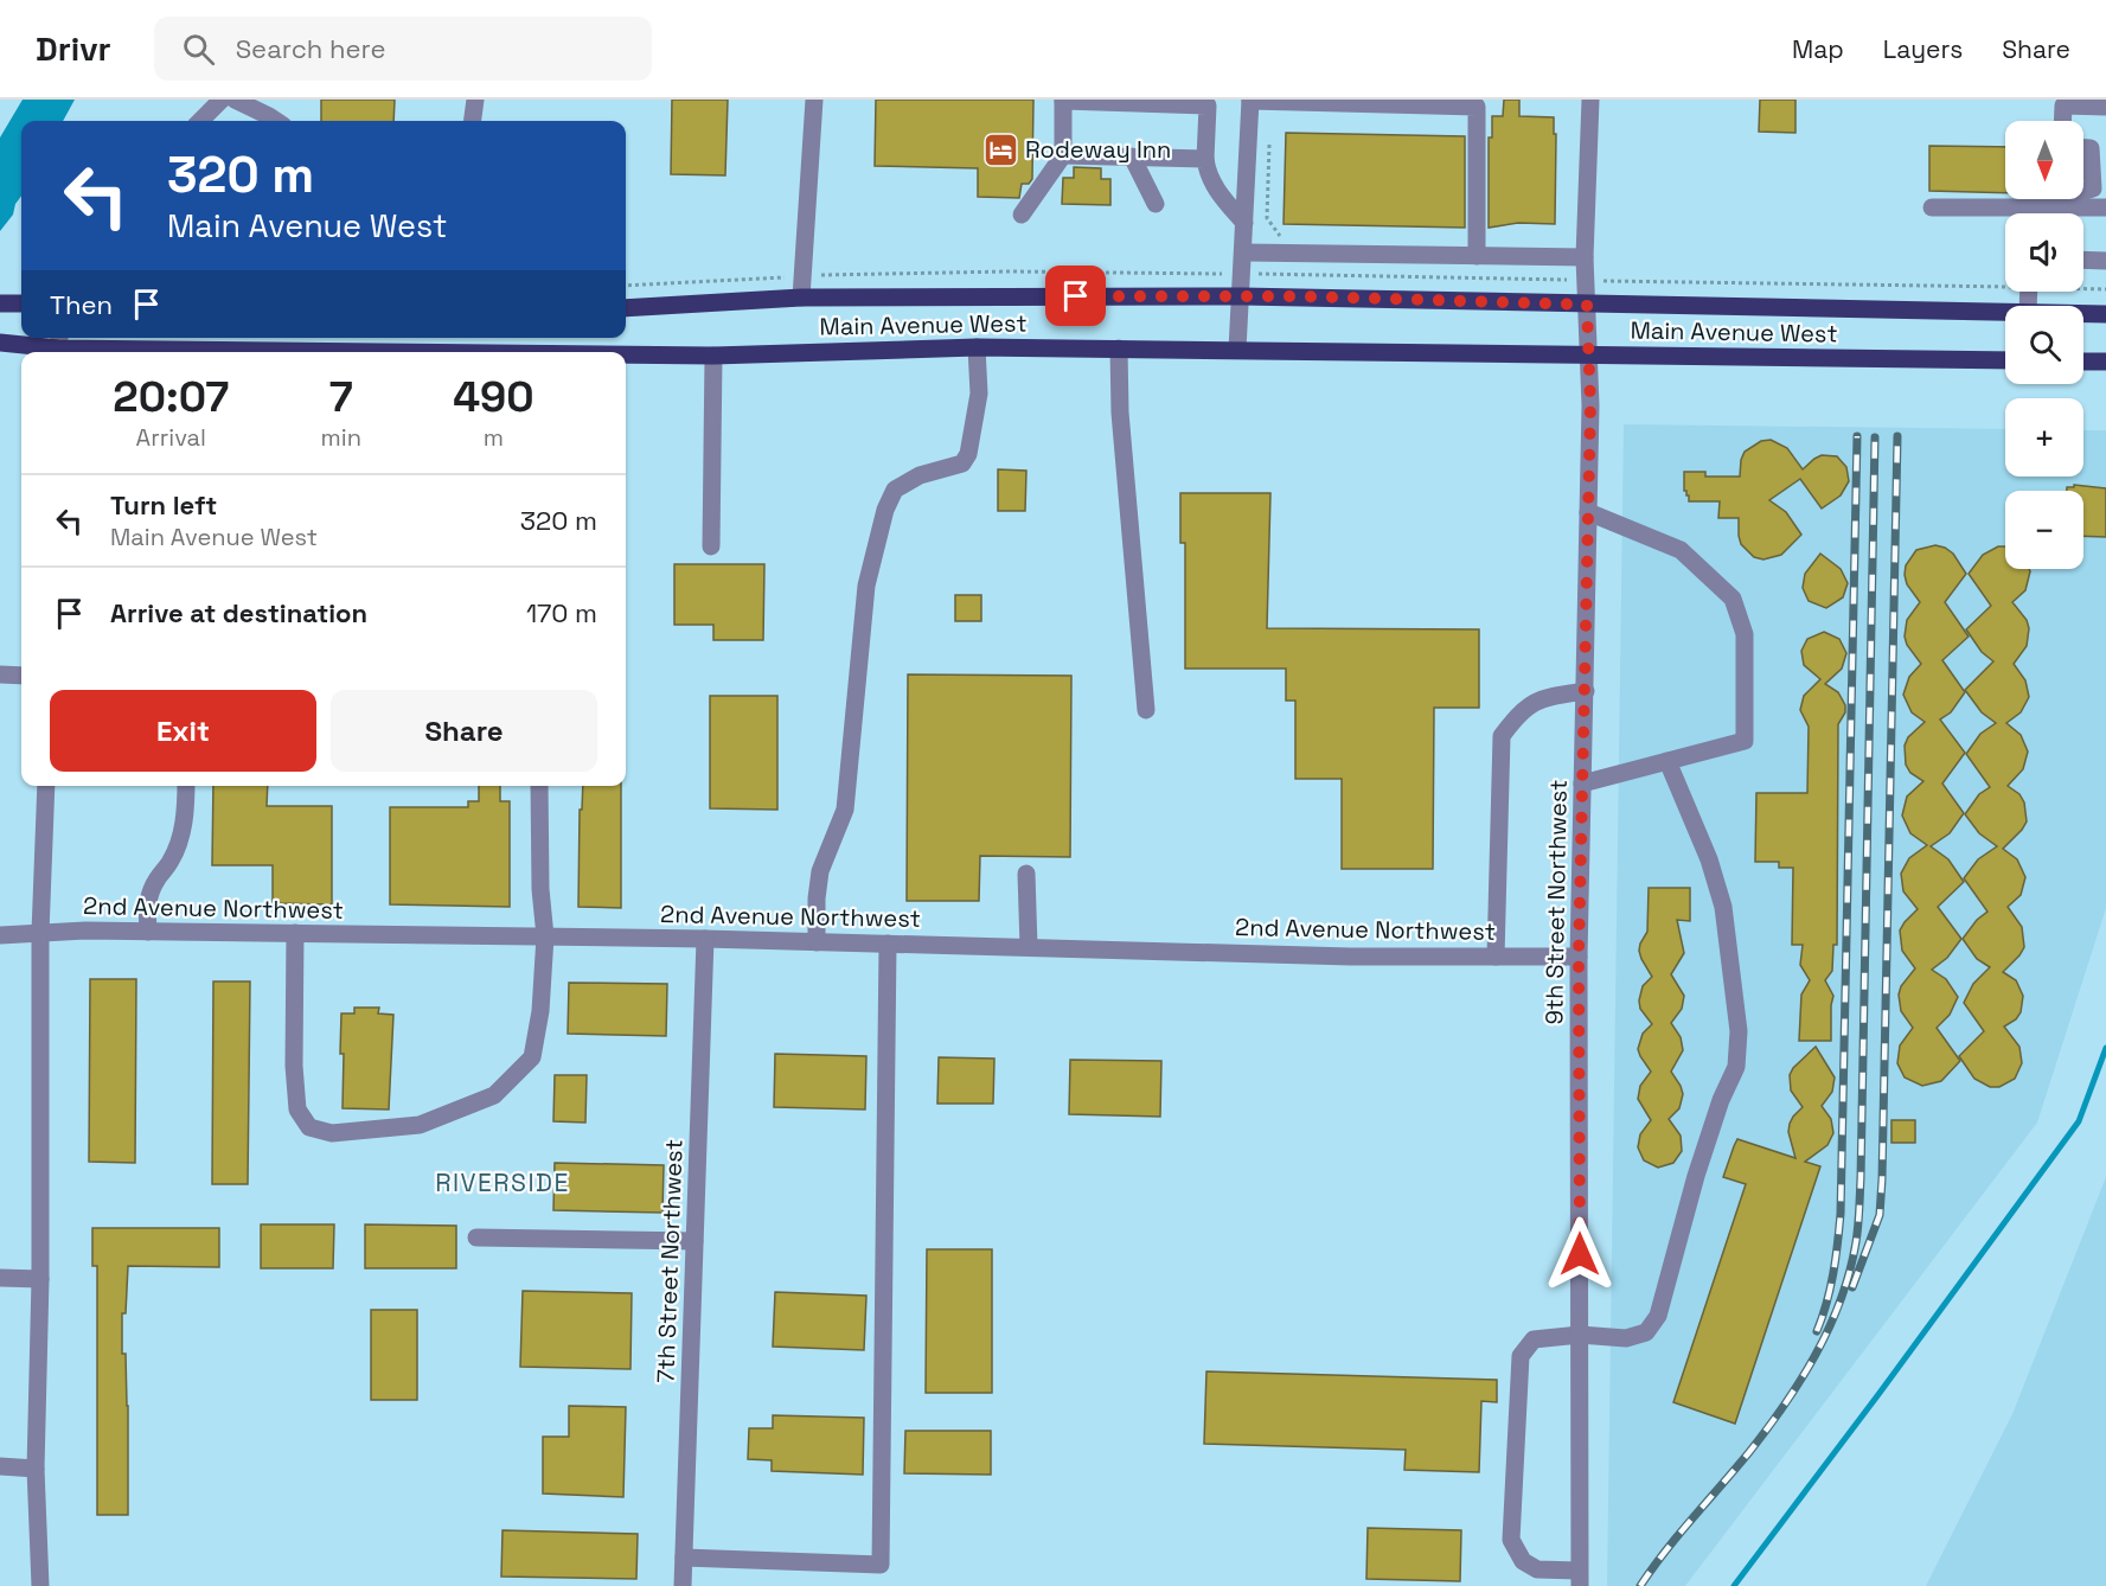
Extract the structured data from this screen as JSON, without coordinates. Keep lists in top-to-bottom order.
{
  "streets": {
    "main road": ["Main Avenue West"],
    "street": ["9th Street Northwest", "2nd Avenue Northwest", "7th Street Northwest"]
  },
  "crossings": [
    ["Main Avenue West", "9th Street Northwest"],
    ["9th Street Northwest", "2nd Avenue Northwest"],
    ["2nd Avenue Northwest", "7th Street Northwest"]
  ],
  "districts": ["RIVERSIDE"],
  "places": {
    "hotel": ["Rodeway Inn"]
  },
  "north": "bottom",
  "page": {
    "header": "Drivr",
    "search": "Search here",
    "nav": ["Map", "Layers", "Share"],
    "map_buttons": ["+", "−"],
    "turn": ["320 m", "Main Avenue West"],
    "then": "Then",
    "eta": [
      "20:07",
      "Arrival",
      "7",
      "min",
      "490",
      "m"
    ],
    "list": [
      {
        "name": "Turn left",
        "note": "Main Avenue West",
        "value": "320 m"
      },
      {
        "name": "Arrive at destination",
        "value": "170 m"
      }
    ],
    "buttons": ["Exit", "Share"]
  }
}
